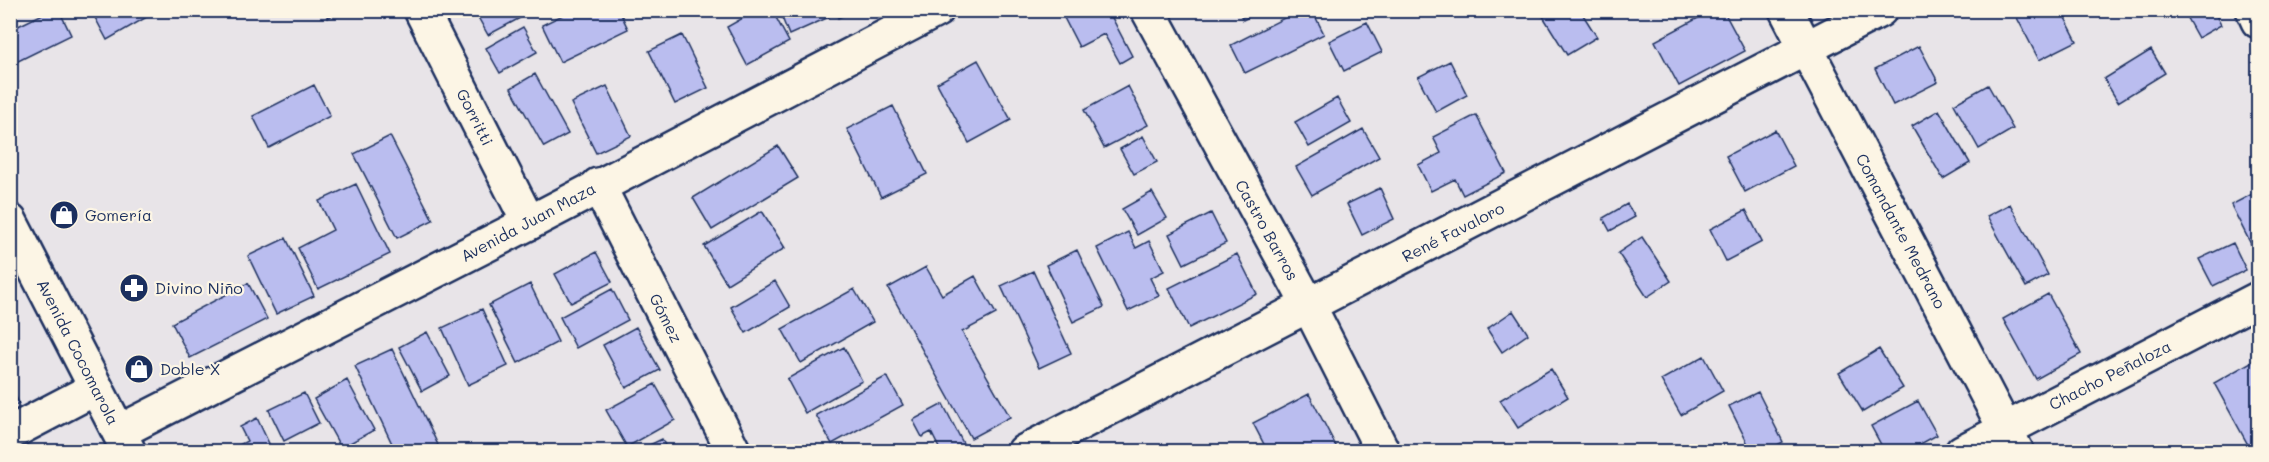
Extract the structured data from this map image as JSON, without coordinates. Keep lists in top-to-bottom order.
{
  "streets": {
    "street": [
      "Gorritti",
      "Avenida Juan Maza",
      "Castro Barros",
      "Comandante Medrano",
      "René Favaloro",
      "Gómez",
      "Avenida Cocomarola",
      "Chacho Peñaloza"
    ]
  },
  "crossings": [
    ["Gorritti", "Avenida Juan Maza"],
    ["Avenida Juan Maza", "Gómez"],
    ["Avenida Juan Maza", "Avenida Cocomarola"],
    ["Castro Barros", "René Favaloro"],
    ["Comandante Medrano", "René Favaloro"],
    ["Comandante Medrano", "Chacho Peñaloza"]
  ],
  "places": {
    "shop": ["Gomería", "Doble X"],
    "pharmacy": ["Divino Niño"]
  }
}
